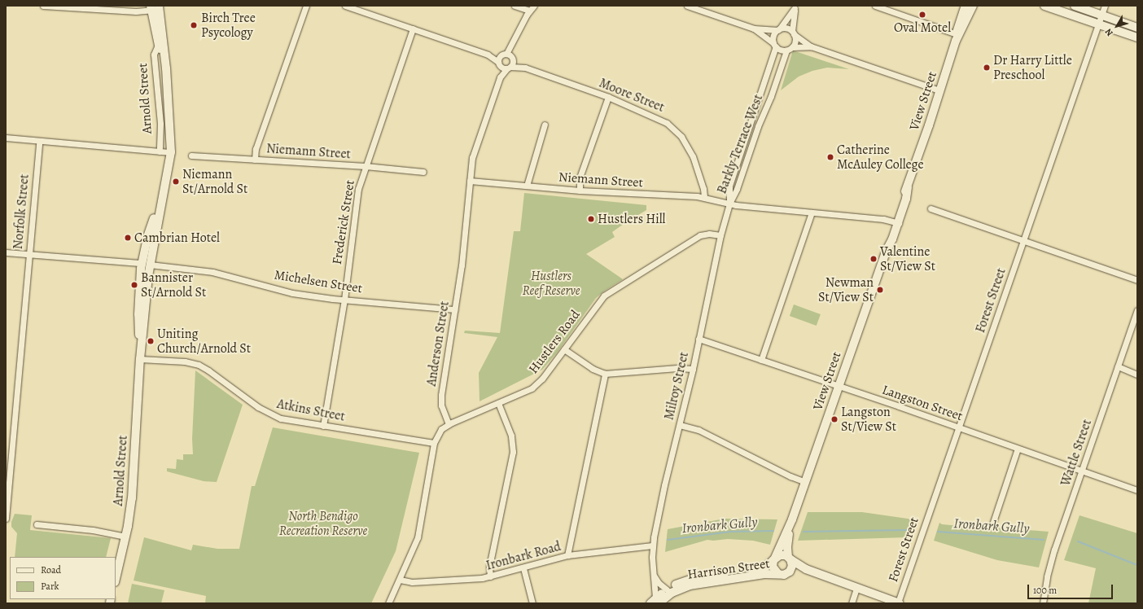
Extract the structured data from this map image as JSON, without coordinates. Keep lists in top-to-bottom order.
{
  "streets": {
    "street": [
      "Moore Street",
      "Arnold Street",
      "View Street",
      "Barkly Terrace West",
      "Niemann Street",
      "Norfolk Street",
      "Frederick Street",
      "Michelsen Street",
      "Forest Street",
      "Hustlers Road",
      "Anderson Street",
      "Milroy Street",
      "Langston Street",
      "Atkins Street",
      "Wattle Street",
      "Ironbark Road",
      "Harrison Street"
    ]
  },
  "crossings": [
    ["Moore Street", "Niemann Street"],
    ["Moore Street", "Anderson Street"],
    ["Arnold Street", "Michelsen Street"],
    ["Arnold Street", "Atkins Street"],
    ["View Street", "Niemann Street"],
    ["View Street", "Langston Street"],
    ["View Street", "Harrison Street"],
    ["Barkly Terrace West", "Niemann Street"],
    ["Barkly Terrace West", "Milroy Street"],
    ["Niemann Street", "Frederick Street"],
    ["Niemann Street", "Anderson Street"],
    ["Niemann Street", "Milroy Street"],
    ["Frederick Street", "Michelsen Street"],
    ["Frederick Street", "Atkins Street"],
    ["Michelsen Street", "Anderson Street"],
    ["Forest Street", "Langston Street"],
    ["Forest Street", "Harrison Street"],
    ["Hustlers Road", "Anderson Street"],
    ["Hustlers Road", "Milroy Street"],
    ["Milroy Street", "Langston Street"],
    ["Milroy Street", "Ironbark Road"],
    ["Langston Street", "Wattle Street"]
  ],
  "water": ["Ironbark Gully"],
  "parks": ["Hustlers Reef Reserve", "North Bendigo Recreation Reserve"],
  "places": [
    "Oval Motel",
    "Birch Tree Psycology",
    "Dr Harry Little Preschool",
    "Catherine McAuley College",
    "Niemann St/Arnold St",
    "Hustlers Hill",
    "Cambrian Hotel",
    "Valentine St/View St",
    "Bannister St/Arnold St",
    "Newman St/View St",
    "Uniting Church/Arnold St",
    "Langston St/View St"
  ],
  "legend": ["Road", "Park"],
  "scale_bar": "100 m",
  "north": "bottom left"
}
